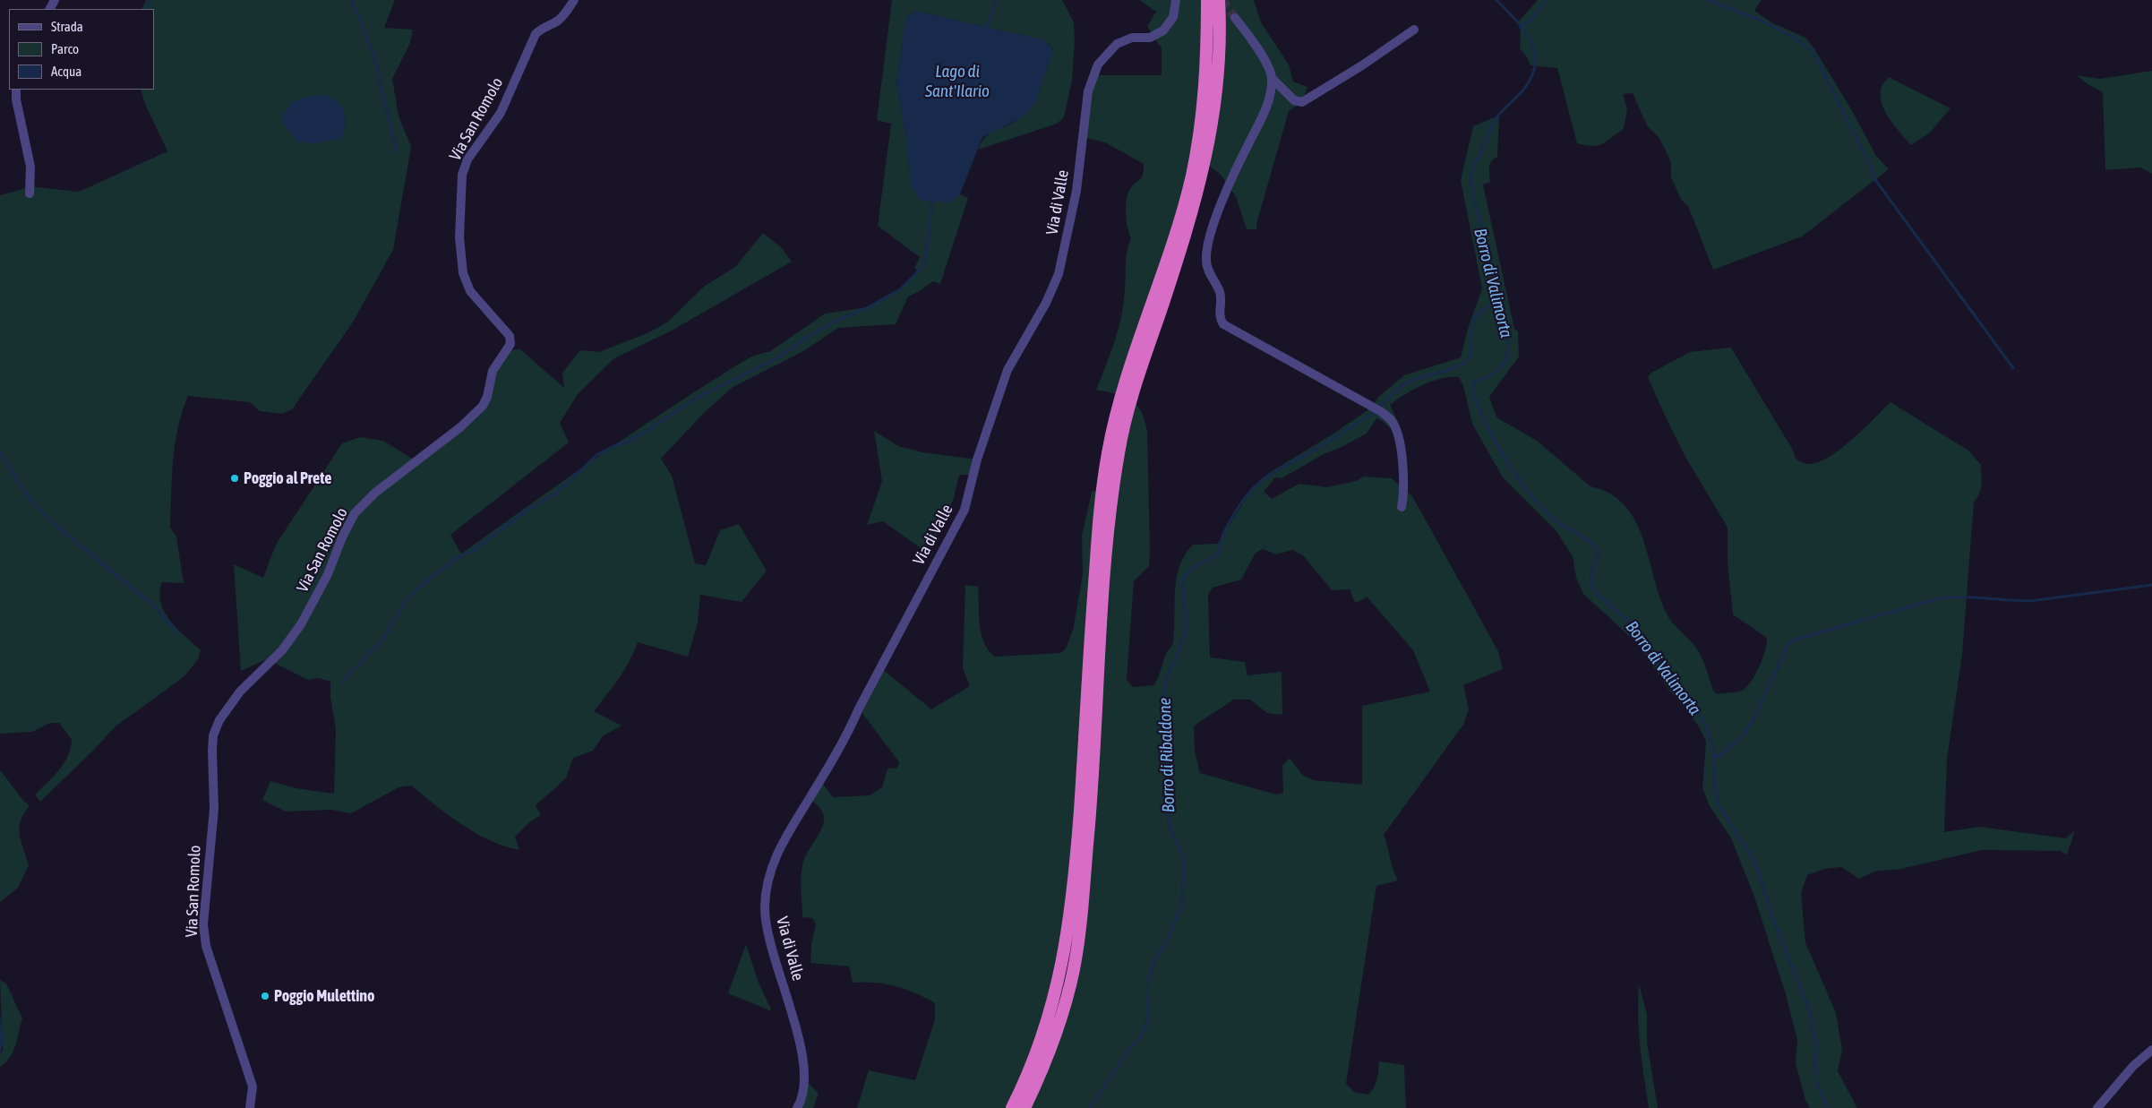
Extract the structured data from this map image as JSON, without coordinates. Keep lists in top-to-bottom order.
{
  "streets": {
    "street": ["Via San Romolo", "Via di Valle"]
  },
  "water": ["Lago di Sant'Ilario", "Borro di Valimorta", "Borro di Ribaldone"],
  "places": ["Poggio al Prete", "Poggio Mulettino"],
  "legend": ["Strada", "Parco", "Acqua"]
}
